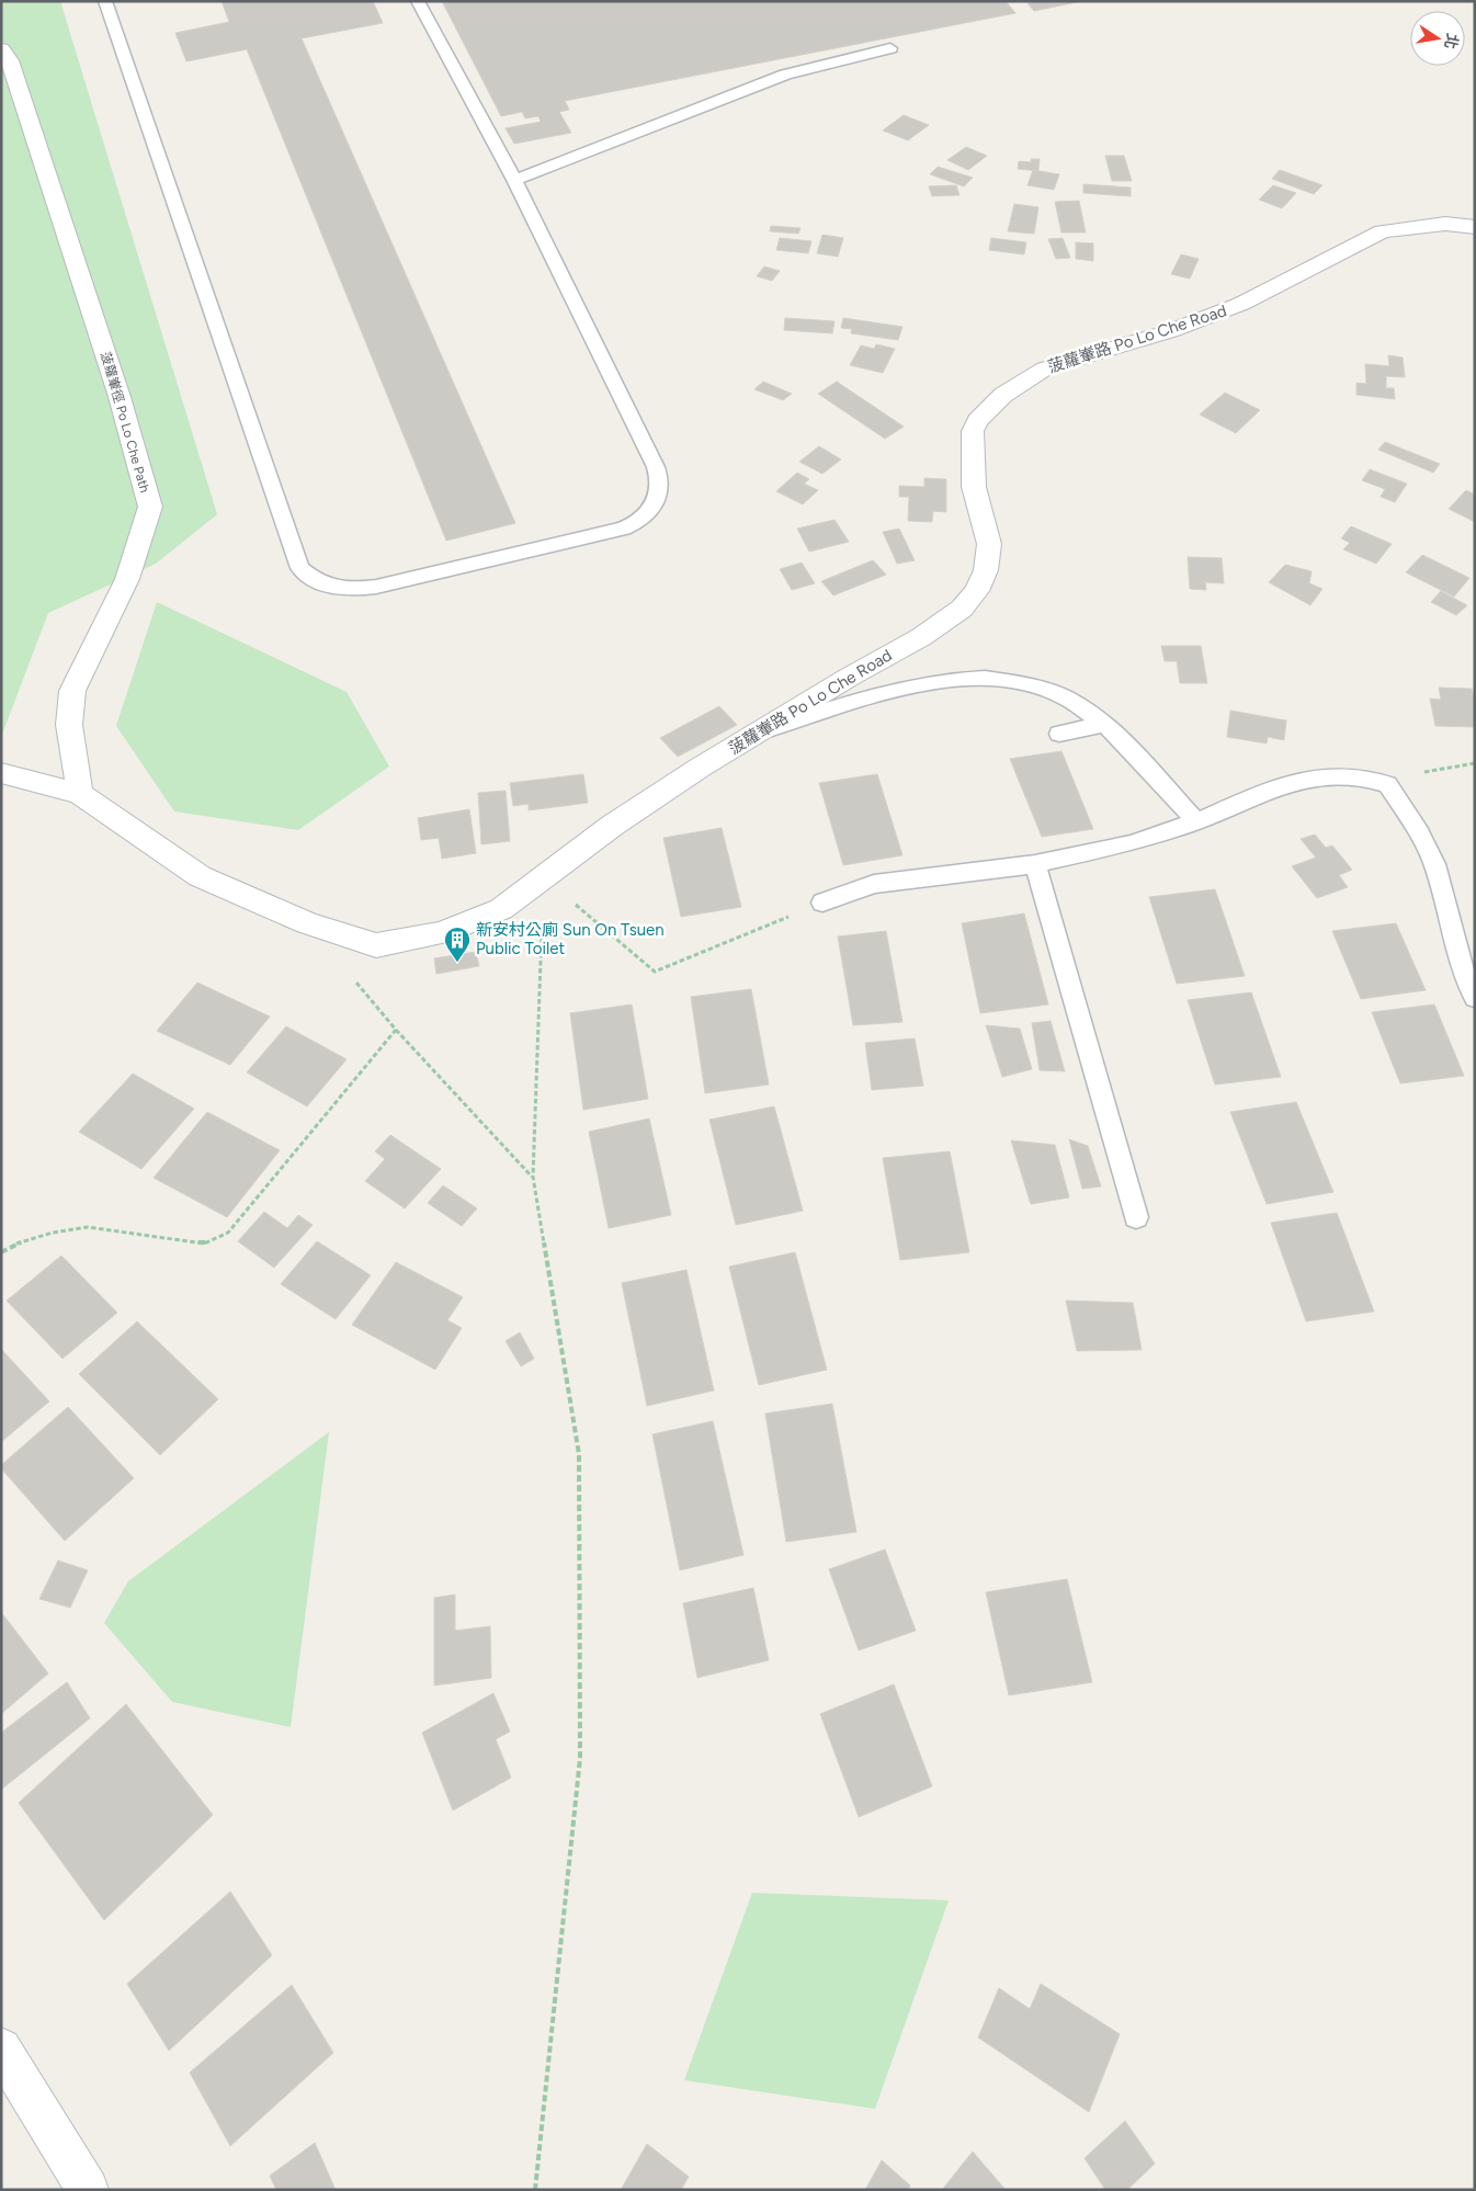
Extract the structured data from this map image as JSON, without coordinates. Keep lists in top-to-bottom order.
{
  "streets": {
    "street": ["菠蘿輋路 Po Lo Che Road", "菠蘿輋徑 Po Lo Che Path"]
  },
  "crossings": [
    ["菠蘿輋路 Po Lo Che Road", "菠蘿輋徑 Po Lo Che Path"]
  ],
  "places": {
    "building": ["新安村公廁 Sun On Tsuen Public Toilet"]
  },
  "north": "right"
}
